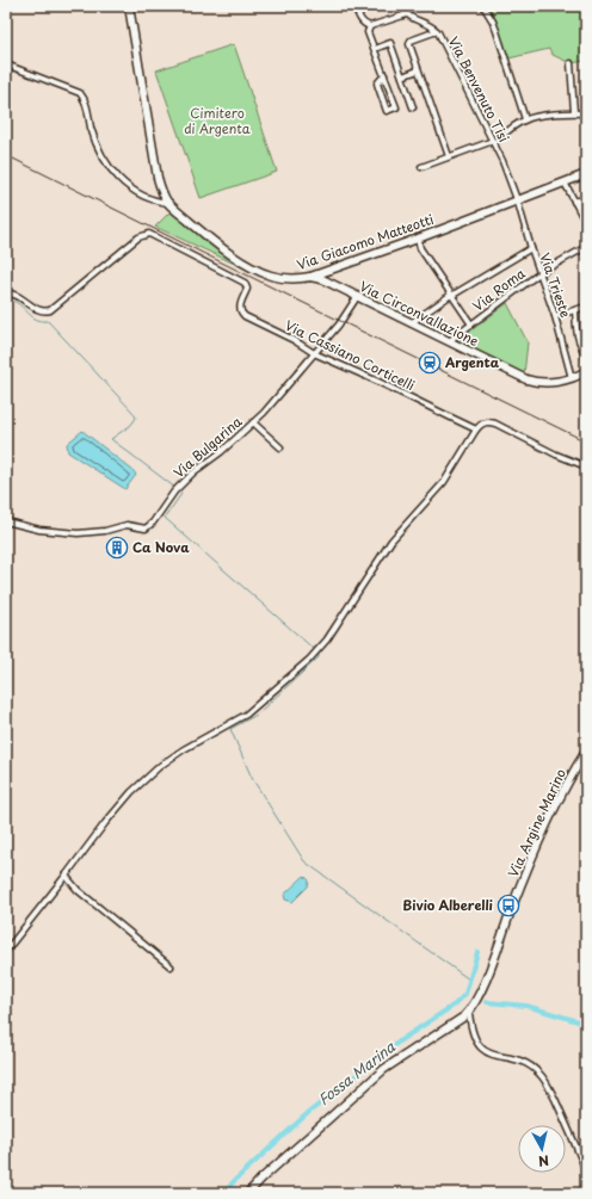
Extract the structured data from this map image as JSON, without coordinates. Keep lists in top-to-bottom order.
{
  "streets": {
    "street": [
      "Via Benvenuto Tisi",
      "Via Giacomo Matteotti",
      "Via Trieste",
      "Via Roma",
      "Via Circonvallazione",
      "Via Cassiano Corticelli",
      "Via Bulgarina",
      "Via Argine Marino"
    ]
  },
  "crossings": [
    ["Via Benvenuto Tisi", "Via Giacomo Matteotti"],
    ["Via Benvenuto Tisi", "Via Trieste"],
    ["Via Giacomo Matteotti", "Via Trieste"],
    ["Via Giacomo Matteotti", "Via Circonvallazione"],
    ["Via Trieste", "Via Roma"],
    ["Via Trieste", "Via Circonvallazione"],
    ["Via Roma", "Via Circonvallazione"],
    ["Via Circonvallazione", "Via Bulgarina"],
    ["Via Cassiano Corticelli", "Via Bulgarina"]
  ],
  "water": ["Fossa Marina"],
  "parks": ["Cimitero di Argenta"],
  "places": {
    "station": ["Argenta"],
    "building": ["Ca Nova"],
    "bus stop": ["Bivio Alberelli"]
  },
  "north": "bottom"
}
